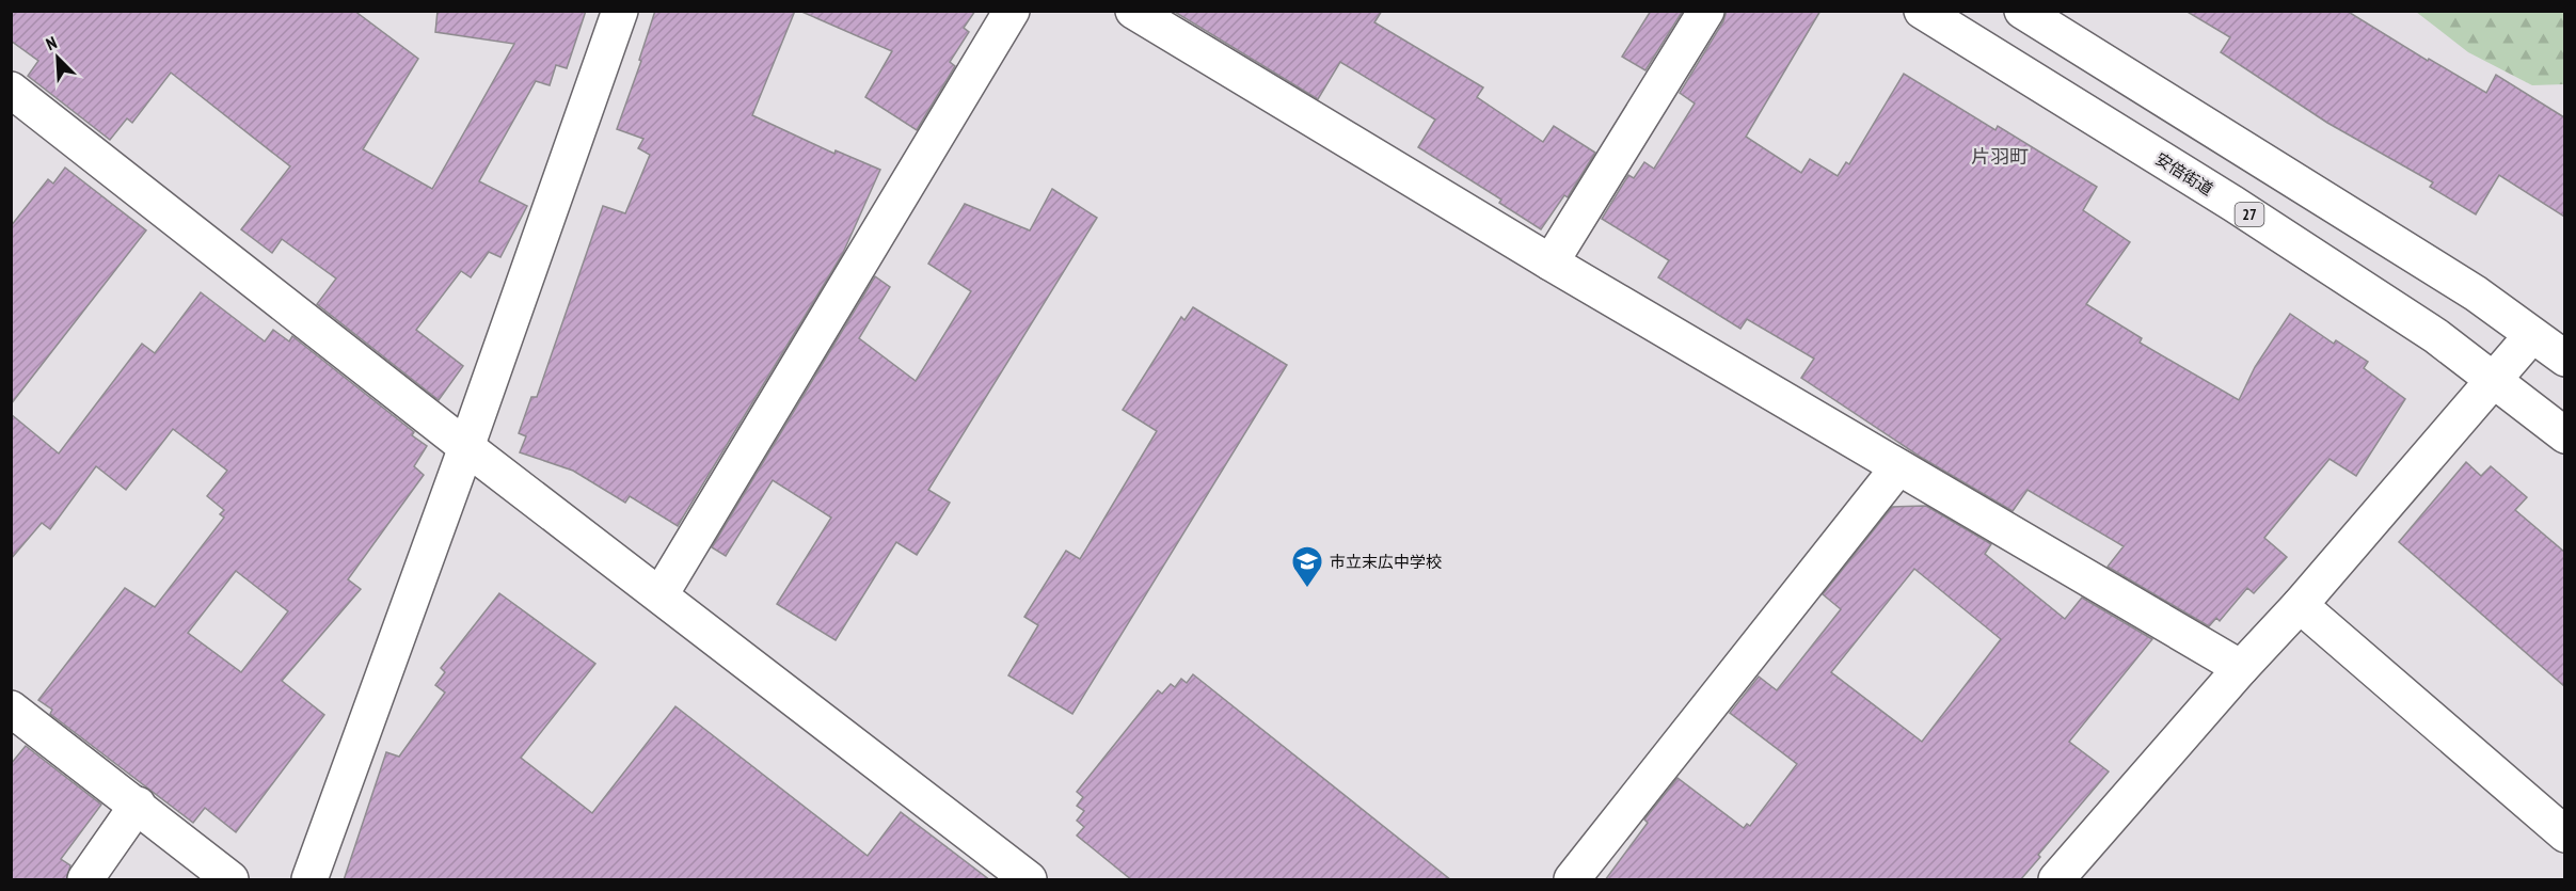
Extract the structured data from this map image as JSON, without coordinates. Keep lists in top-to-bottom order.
{
  "streets": {
    "street": ["安倍街道", "27"]
  },
  "districts": ["片羽町"],
  "places": {
    "school or university": ["市立末広中学校"]
  },
  "north": "top left"
}
